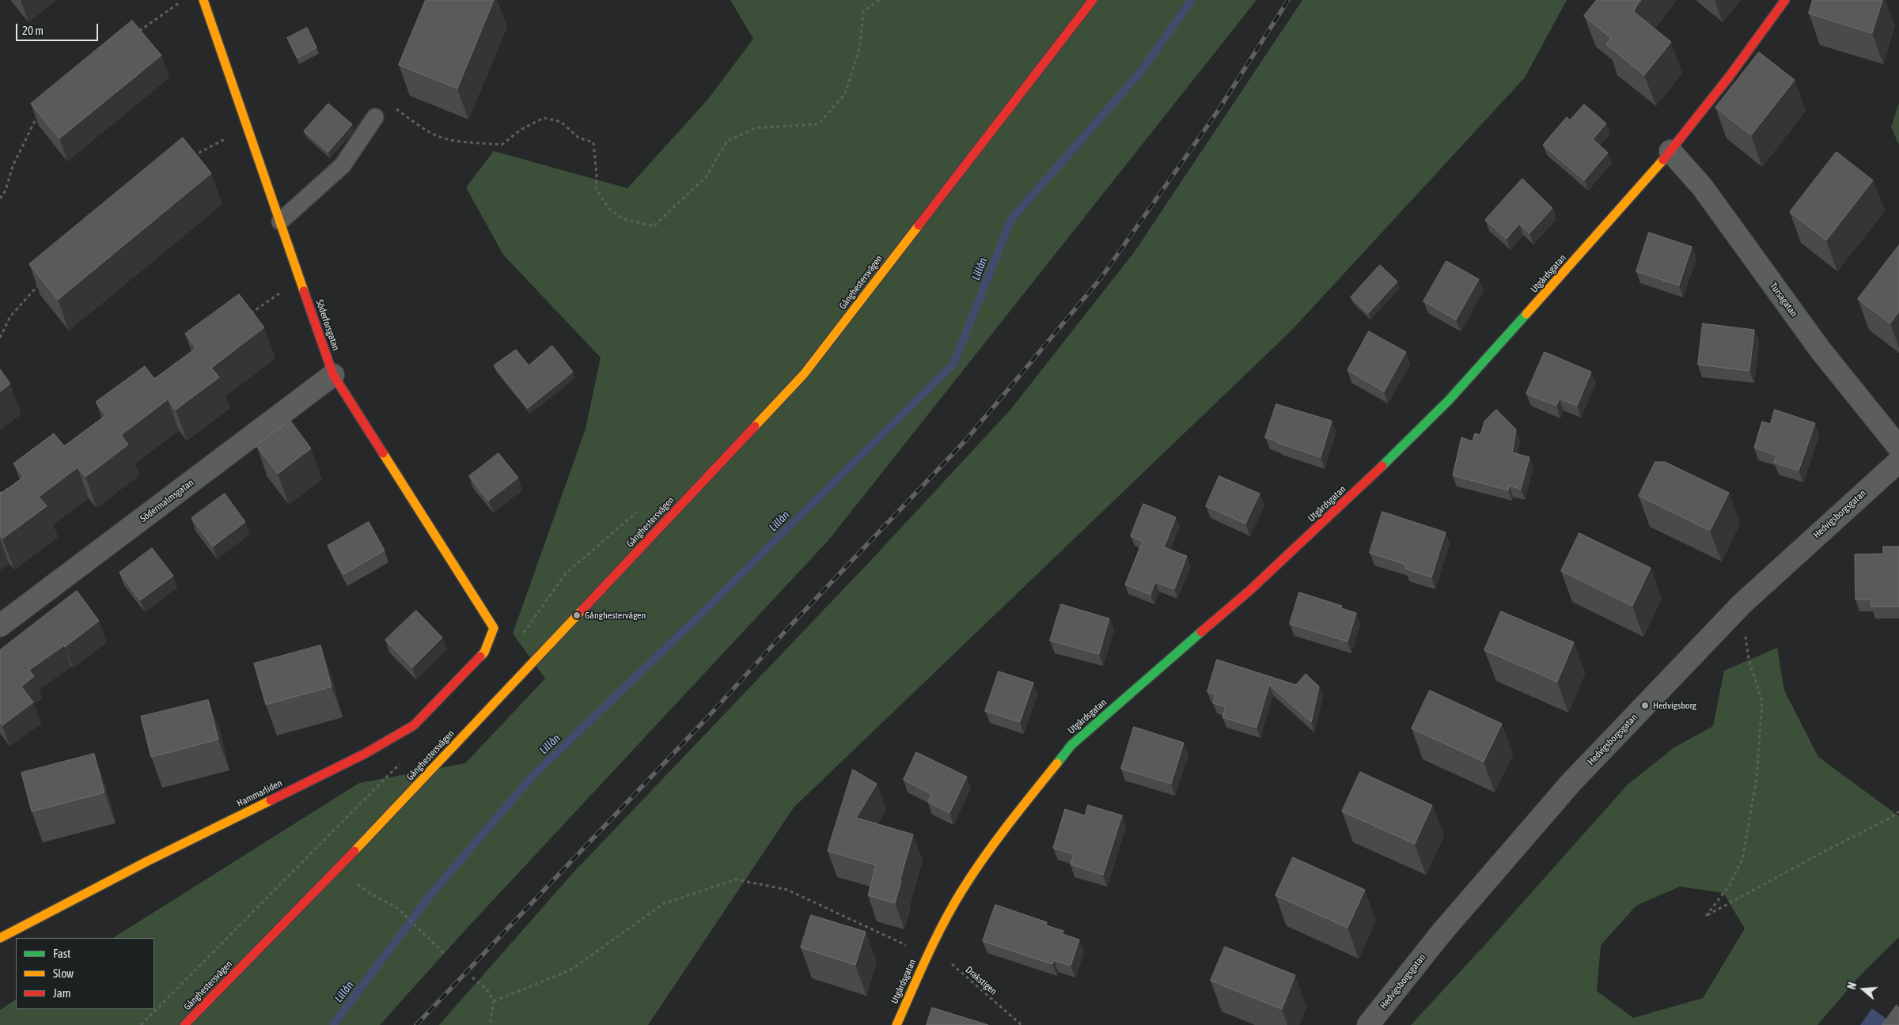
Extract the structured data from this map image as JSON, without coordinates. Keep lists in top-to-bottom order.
{
  "streets": {
    "street": [
      "Utgårdsgatan",
      "Gånghestersvägen",
      "Tursagatan",
      "Söderforsgatan",
      "Södermalmsgatan",
      "Hedvigsborgsgatan",
      "Hammarliden"
    ],
    "path": ["Drakstigen"]
  },
  "crossings": [
    ["Utgårdsgatan", "Tursagatan"],
    ["Utgårdsgatan", "Drakstigen"],
    ["Söderforsgatan", "Södermalmsgatan"],
    ["Söderforsgatan", "Hammarliden"]
  ],
  "water": ["Lillån"],
  "places": ["Gånghestervägen", "Hedvigsborg"],
  "legend": ["Fast", "Slow", "Jam"],
  "scale_bar": "20 m",
  "north": "left"
}
